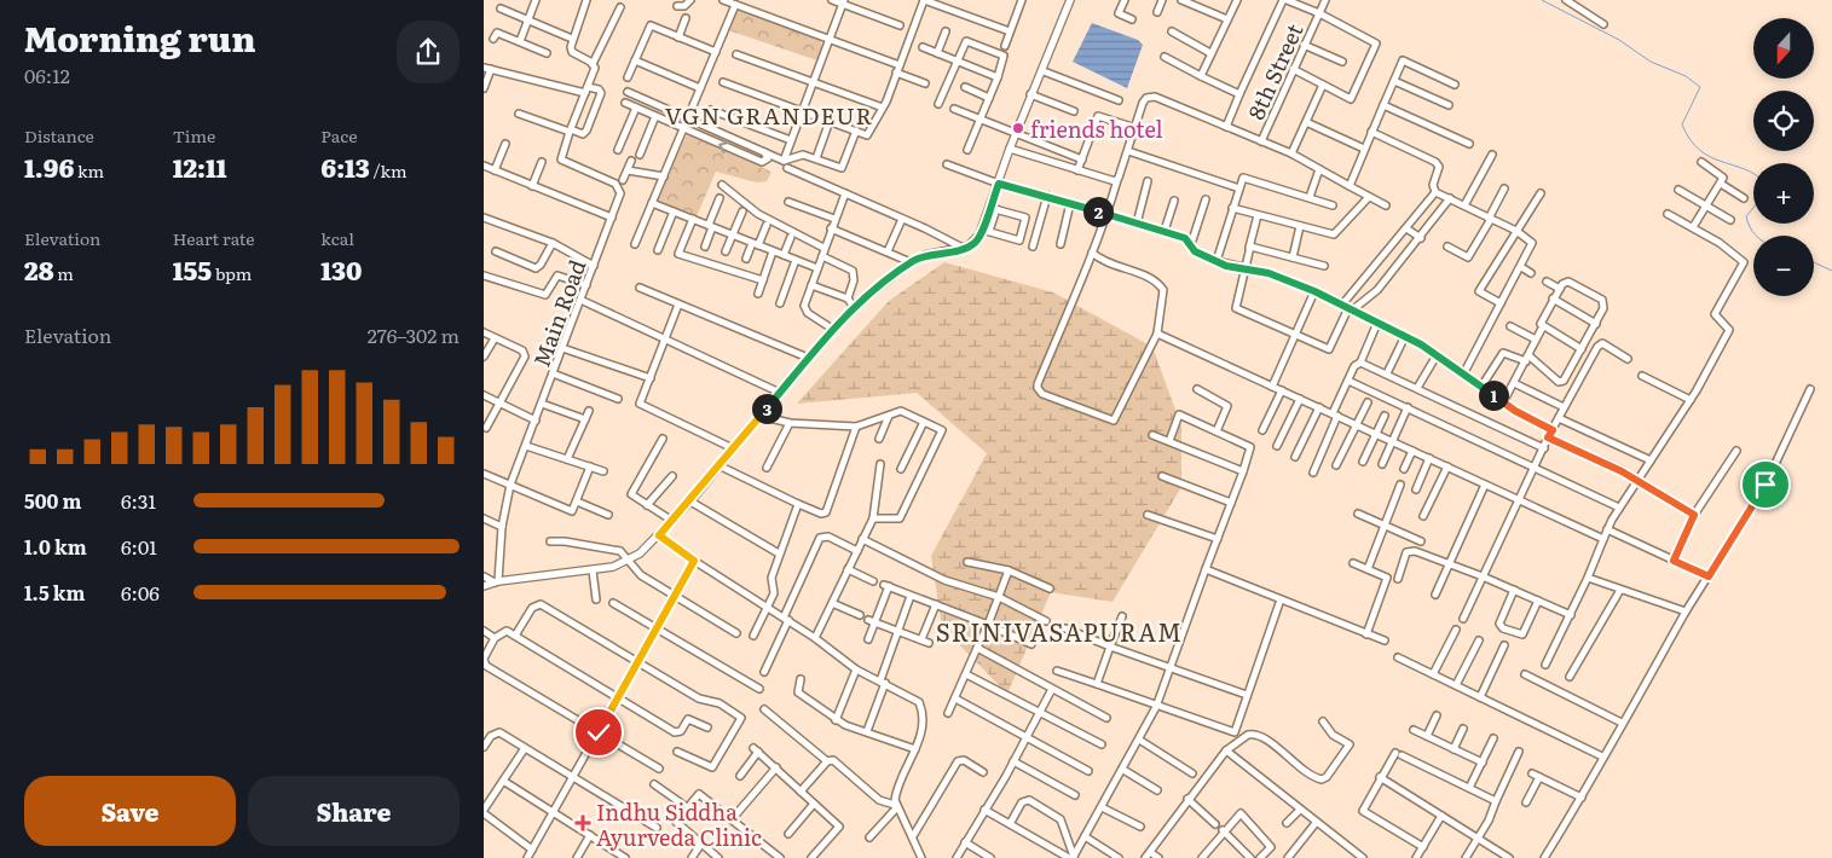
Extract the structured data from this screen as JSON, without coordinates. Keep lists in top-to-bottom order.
{
  "streets": {
    "street": ["8th Street", "Main Road"]
  },
  "districts": ["VGN GRANDEUR", "SRINIVASAPURAM"],
  "places": {
    "other": ["friends hotel"],
    "health": ["Indhu Siddha Ayurveda Clinic"]
  },
  "north": "bottom",
  "page": {
    "heading": ["Morning run", "06:12"],
    "map_buttons": ["+", "−"],
    "stats": [
      ["Distance", "1.96 km"],
      ["Time", "12:11"],
      ["Pace", "6:13 /km"],
      ["Elevation", "28 m"],
      ["Heart rate", "155 bpm"],
      ["kcal", "130"]
    ],
    "pins": ["2", "1", "3"],
    "chart": ["Elevation", "276–302 m"],
    "list": [
      {
        "name": "500 m",
        "note": "6:31"
      },
      {
        "name": "1.0 km",
        "note": "6:01"
      },
      {
        "name": "1.5 km",
        "note": "6:06"
      }
    ],
    "buttons": ["Save", "Share"]
  }
}
